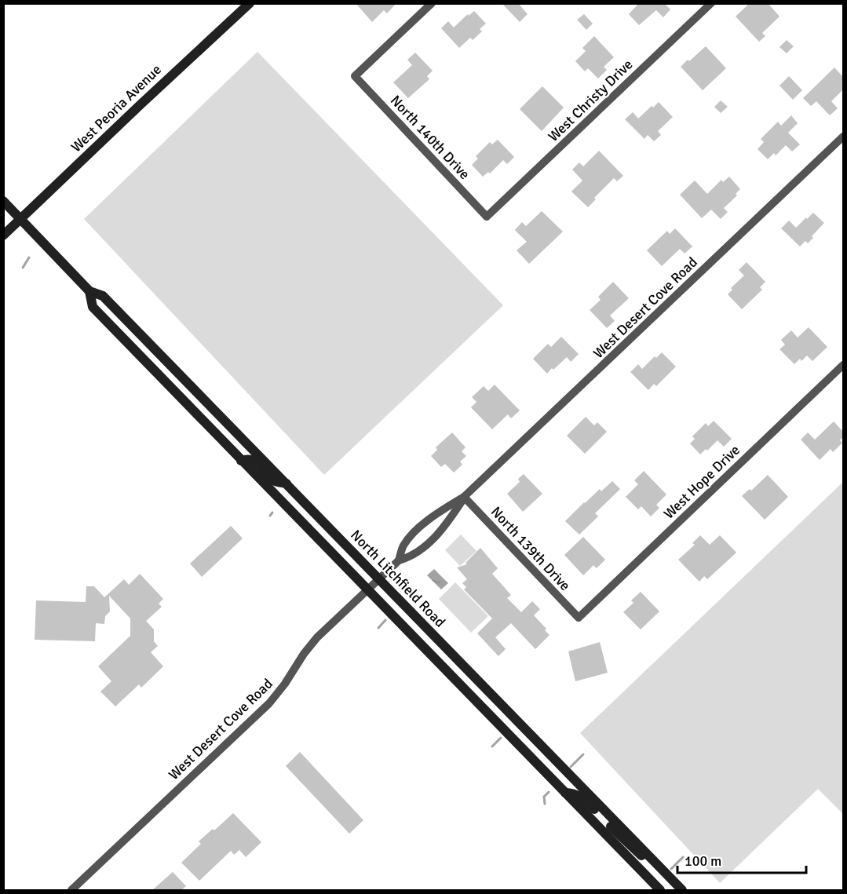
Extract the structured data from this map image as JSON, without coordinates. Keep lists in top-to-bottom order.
{
  "streets": {
    "main road": ["West Peoria Avenue", "North Litchfield Road"],
    "street": [
      "West Christy Drive",
      "North 140th Drive",
      "West Desert Cove Road",
      "West Hope Drive",
      "North 139th Drive"
    ]
  },
  "crossings": [
    ["West Christy Drive", "North 140th Drive"],
    ["West Peoria Avenue", "North Litchfield Road"],
    ["West Desert Cove Road", "North 139th Drive"],
    ["West Desert Cove Road", "North Litchfield Road"],
    ["West Hope Drive", "North 139th Drive"]
  ],
  "scale_bar": "100 m"
}
